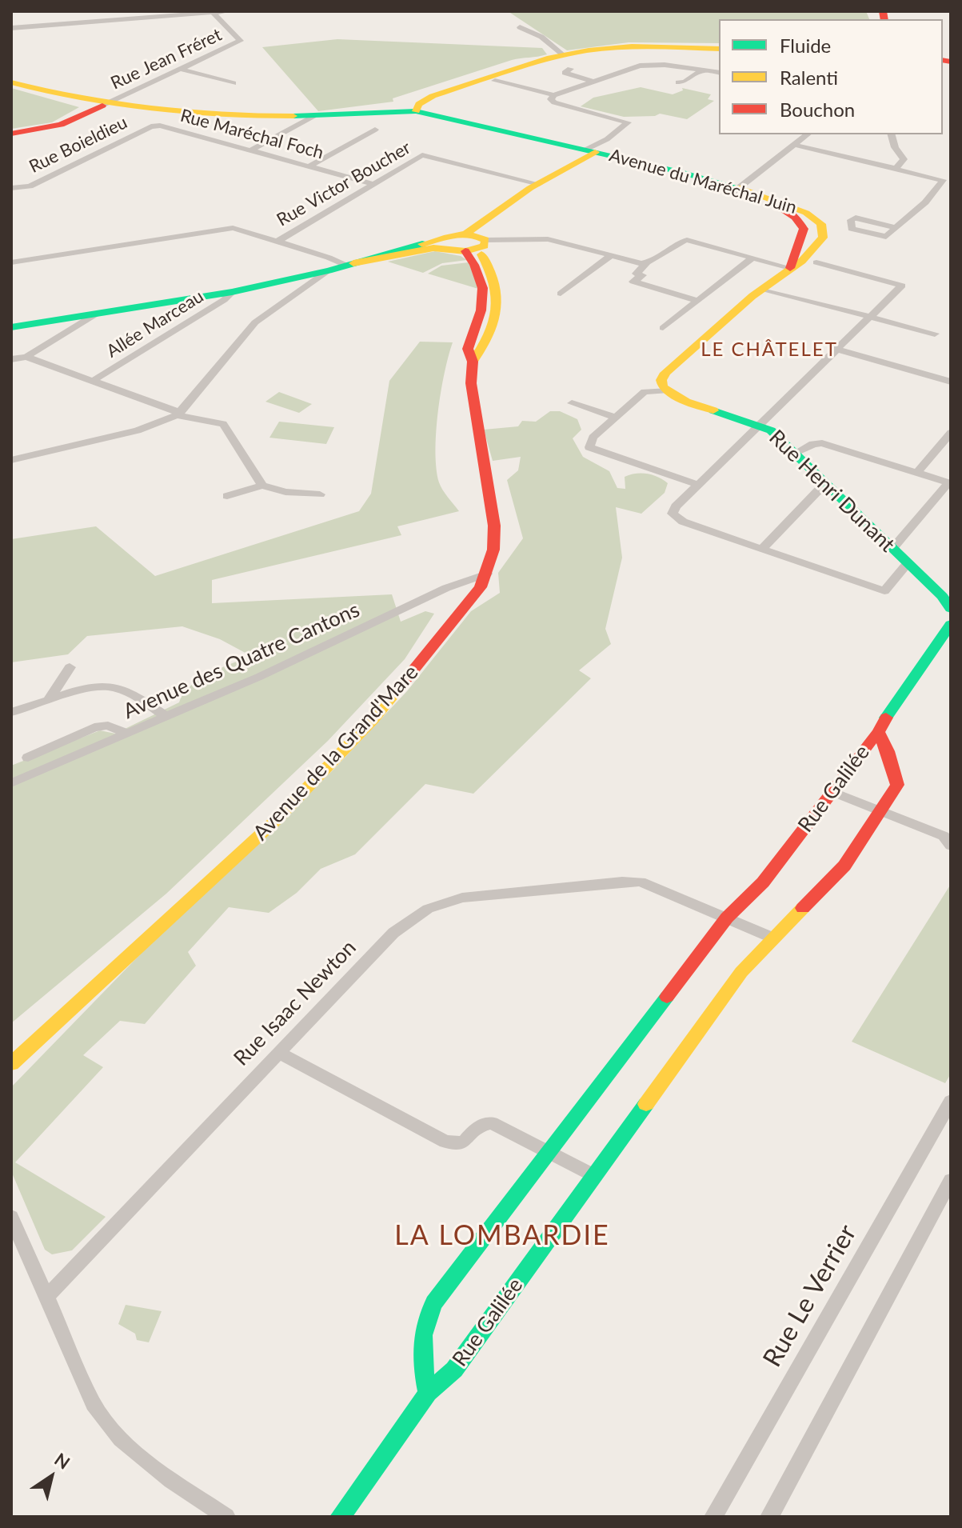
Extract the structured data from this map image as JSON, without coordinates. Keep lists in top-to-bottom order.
{
  "streets": {
    "street": [
      "Rue Jean Fréret",
      "Rue Maréchal Foch",
      "Rue Boieldieu",
      "Avenue du Maréchal Juin",
      "Rue Victor Boucher",
      "Allée Marceau",
      "Rue Henri Dunant",
      "Avenue des Quatre Cantons",
      "Avenue de la Grand'Mare",
      "Rue Galilée",
      "Rue Isaac Newton",
      "Rue Le Verrier"
    ]
  },
  "crossings": [
    ["Rue Jean Fréret", "Avenue du Maréchal Juin"],
    ["Rue Maréchal Foch", "Rue Boieldieu"],
    ["Rue Maréchal Foch", "Rue Victor Boucher"],
    ["Avenue des Quatre Cantons", "Avenue de la Grand'Mare"],
    ["Rue Galilée", "Rue Isaac Newton"]
  ],
  "districts": ["LE CHÂTELET", "LA LOMBARDIE"],
  "legend": ["Fluide", "Ralenti", "Bouchon"],
  "north": "top right"
}
